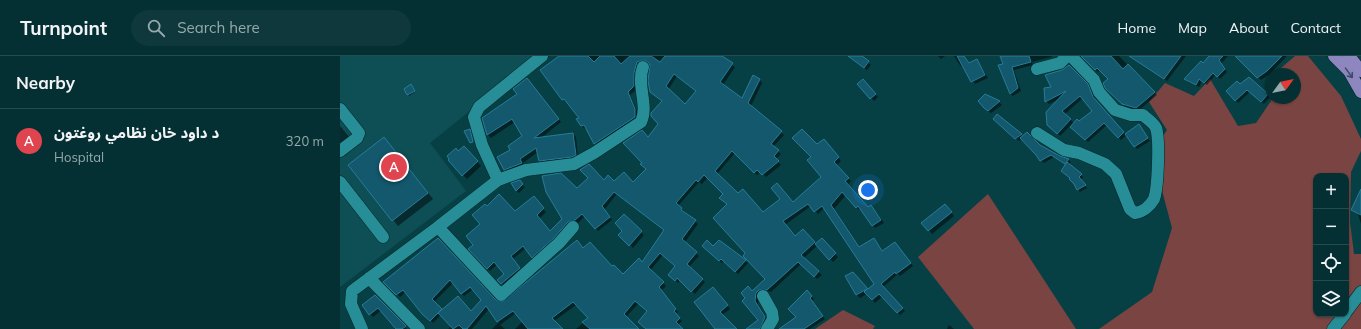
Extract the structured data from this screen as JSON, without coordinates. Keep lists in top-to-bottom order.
{
  "north": "top right",
  "page": {
    "header": "Turnpoint",
    "search": "Search here",
    "nav": [
      "Home",
      "Map",
      "About",
      "Contact"
    ],
    "heading": "Nearby",
    "list": [
      {
        "mark": "A",
        "name": "د داود خان نظامي روغتون",
        "note": "Hospital",
        "value": "320 m"
      }
    ],
    "pins": "A",
    "map_buttons": ["+", "−"]
  }
}
